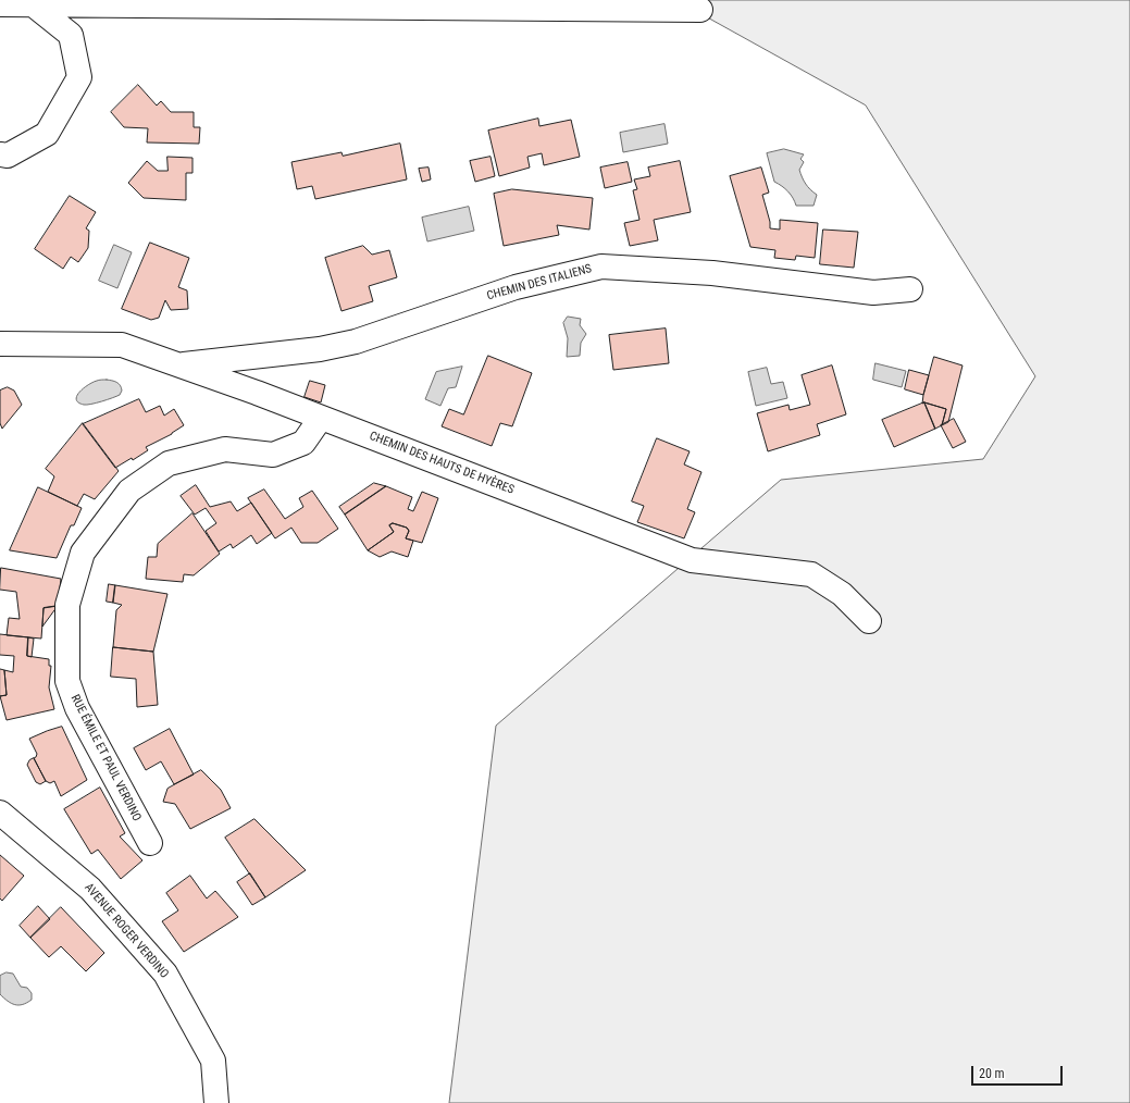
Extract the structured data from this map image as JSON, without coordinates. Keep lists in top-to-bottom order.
{
  "streets": {
    "street": [
      "CHEMIN DES ITALIENS",
      "CHEMIN DES HAUTS DE HYÈRES",
      "RUE ÉMILE ET PAUL VERDINO",
      "AVENUE ROGER VERDINO"
    ]
  },
  "crossings": [
    ["CHEMIN DES ITALIENS", "CHEMIN DES HAUTS DE HYÈRES"],
    ["CHEMIN DES HAUTS DE HYÈRES", "RUE ÉMILE ET PAUL VERDINO"]
  ],
  "scale_bar": "20 m"
}
